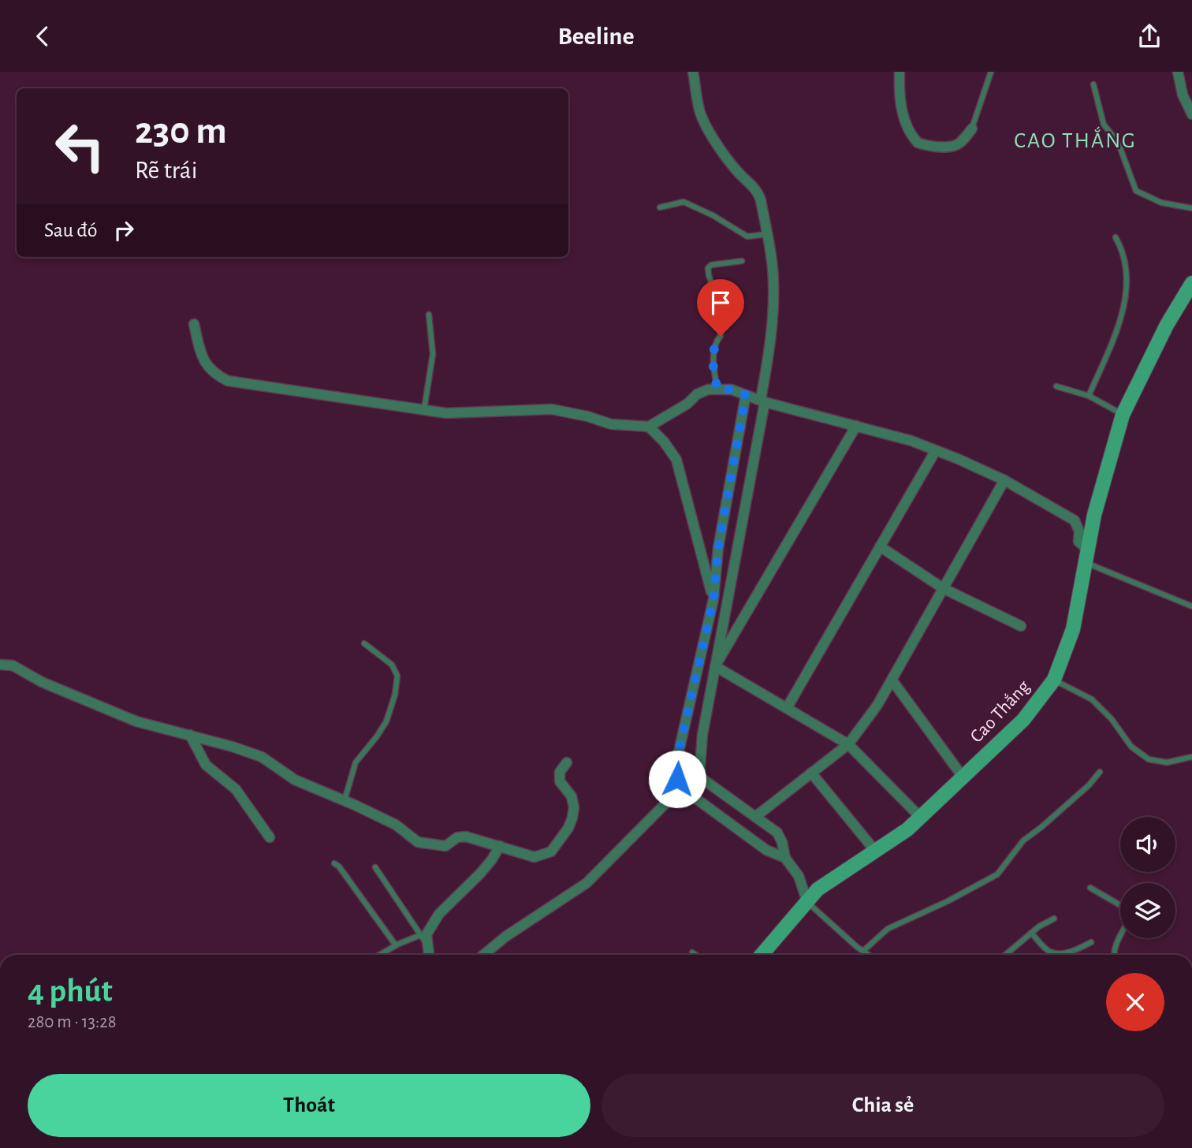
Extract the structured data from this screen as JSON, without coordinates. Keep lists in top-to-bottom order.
{
  "streets": {
    "main road": ["Cao Thắng"]
  },
  "districts": ["CAO THẮNG"],
  "page": {
    "header": "Beeline",
    "turn": ["230 m", "Rẽ trái"],
    "then": "Sau đó",
    "heading": ["4 phút", "280 m · 13:28"],
    "buttons": ["Thoát", "Chia sẻ"]
  }
}
